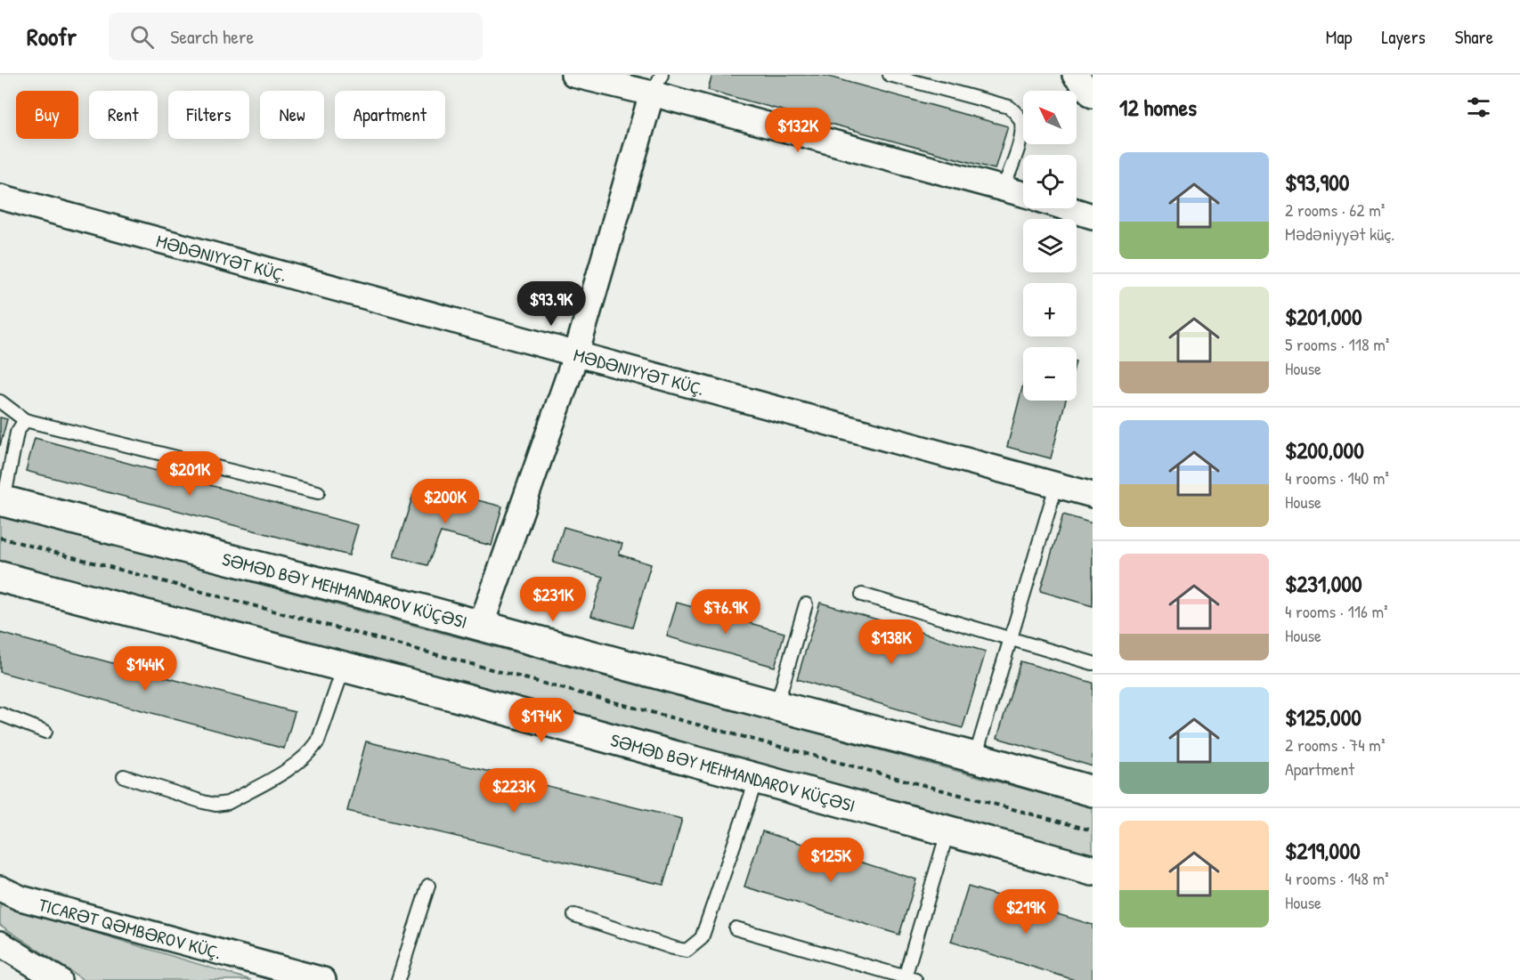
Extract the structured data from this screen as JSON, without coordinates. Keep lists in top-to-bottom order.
{
  "streets": {
    "main road": ["SƏMƏD BƏY MEHMANDAROV KÜÇƏSI"],
    "street": ["MƏDƏNIYYƏT KÜÇ.", "TICARƏT QƏMBƏROV KÜÇ."]
  },
  "north": "top left",
  "page": {
    "header": "Roofr",
    "search": "Search here",
    "nav": ["Map", "Layers", "Share"],
    "heading": "12 homes",
    "map_buttons": ["+", "−"],
    "chip": [
      "Buy",
      "Rent",
      "Filters",
      "New",
      "Apartment"
    ],
    "price": [
      "$132K",
      "$93.9K",
      "$201K",
      "$200K",
      "$231K",
      "$76.9K",
      "$138K",
      "$144K",
      "$174K",
      "$223K",
      "$125K",
      "$219K"
    ],
    "list": [
      {
        "name": "$93,900",
        "note": "2 rooms · 62 m² · Mədəniyyət küç."
      },
      {
        "name": "$201,000",
        "note": "5 rooms · 118 m² · House"
      },
      {
        "name": "$200,000",
        "note": "4 rooms · 140 m² · House"
      },
      {
        "name": "$231,000",
        "note": "4 rooms · 116 m² · House"
      },
      {
        "name": "$125,000",
        "note": "2 rooms · 74 m² · Apartment"
      },
      {
        "name": "$219,000",
        "note": "4 rooms · 148 m² · House"
      }
    ]
  }
}
